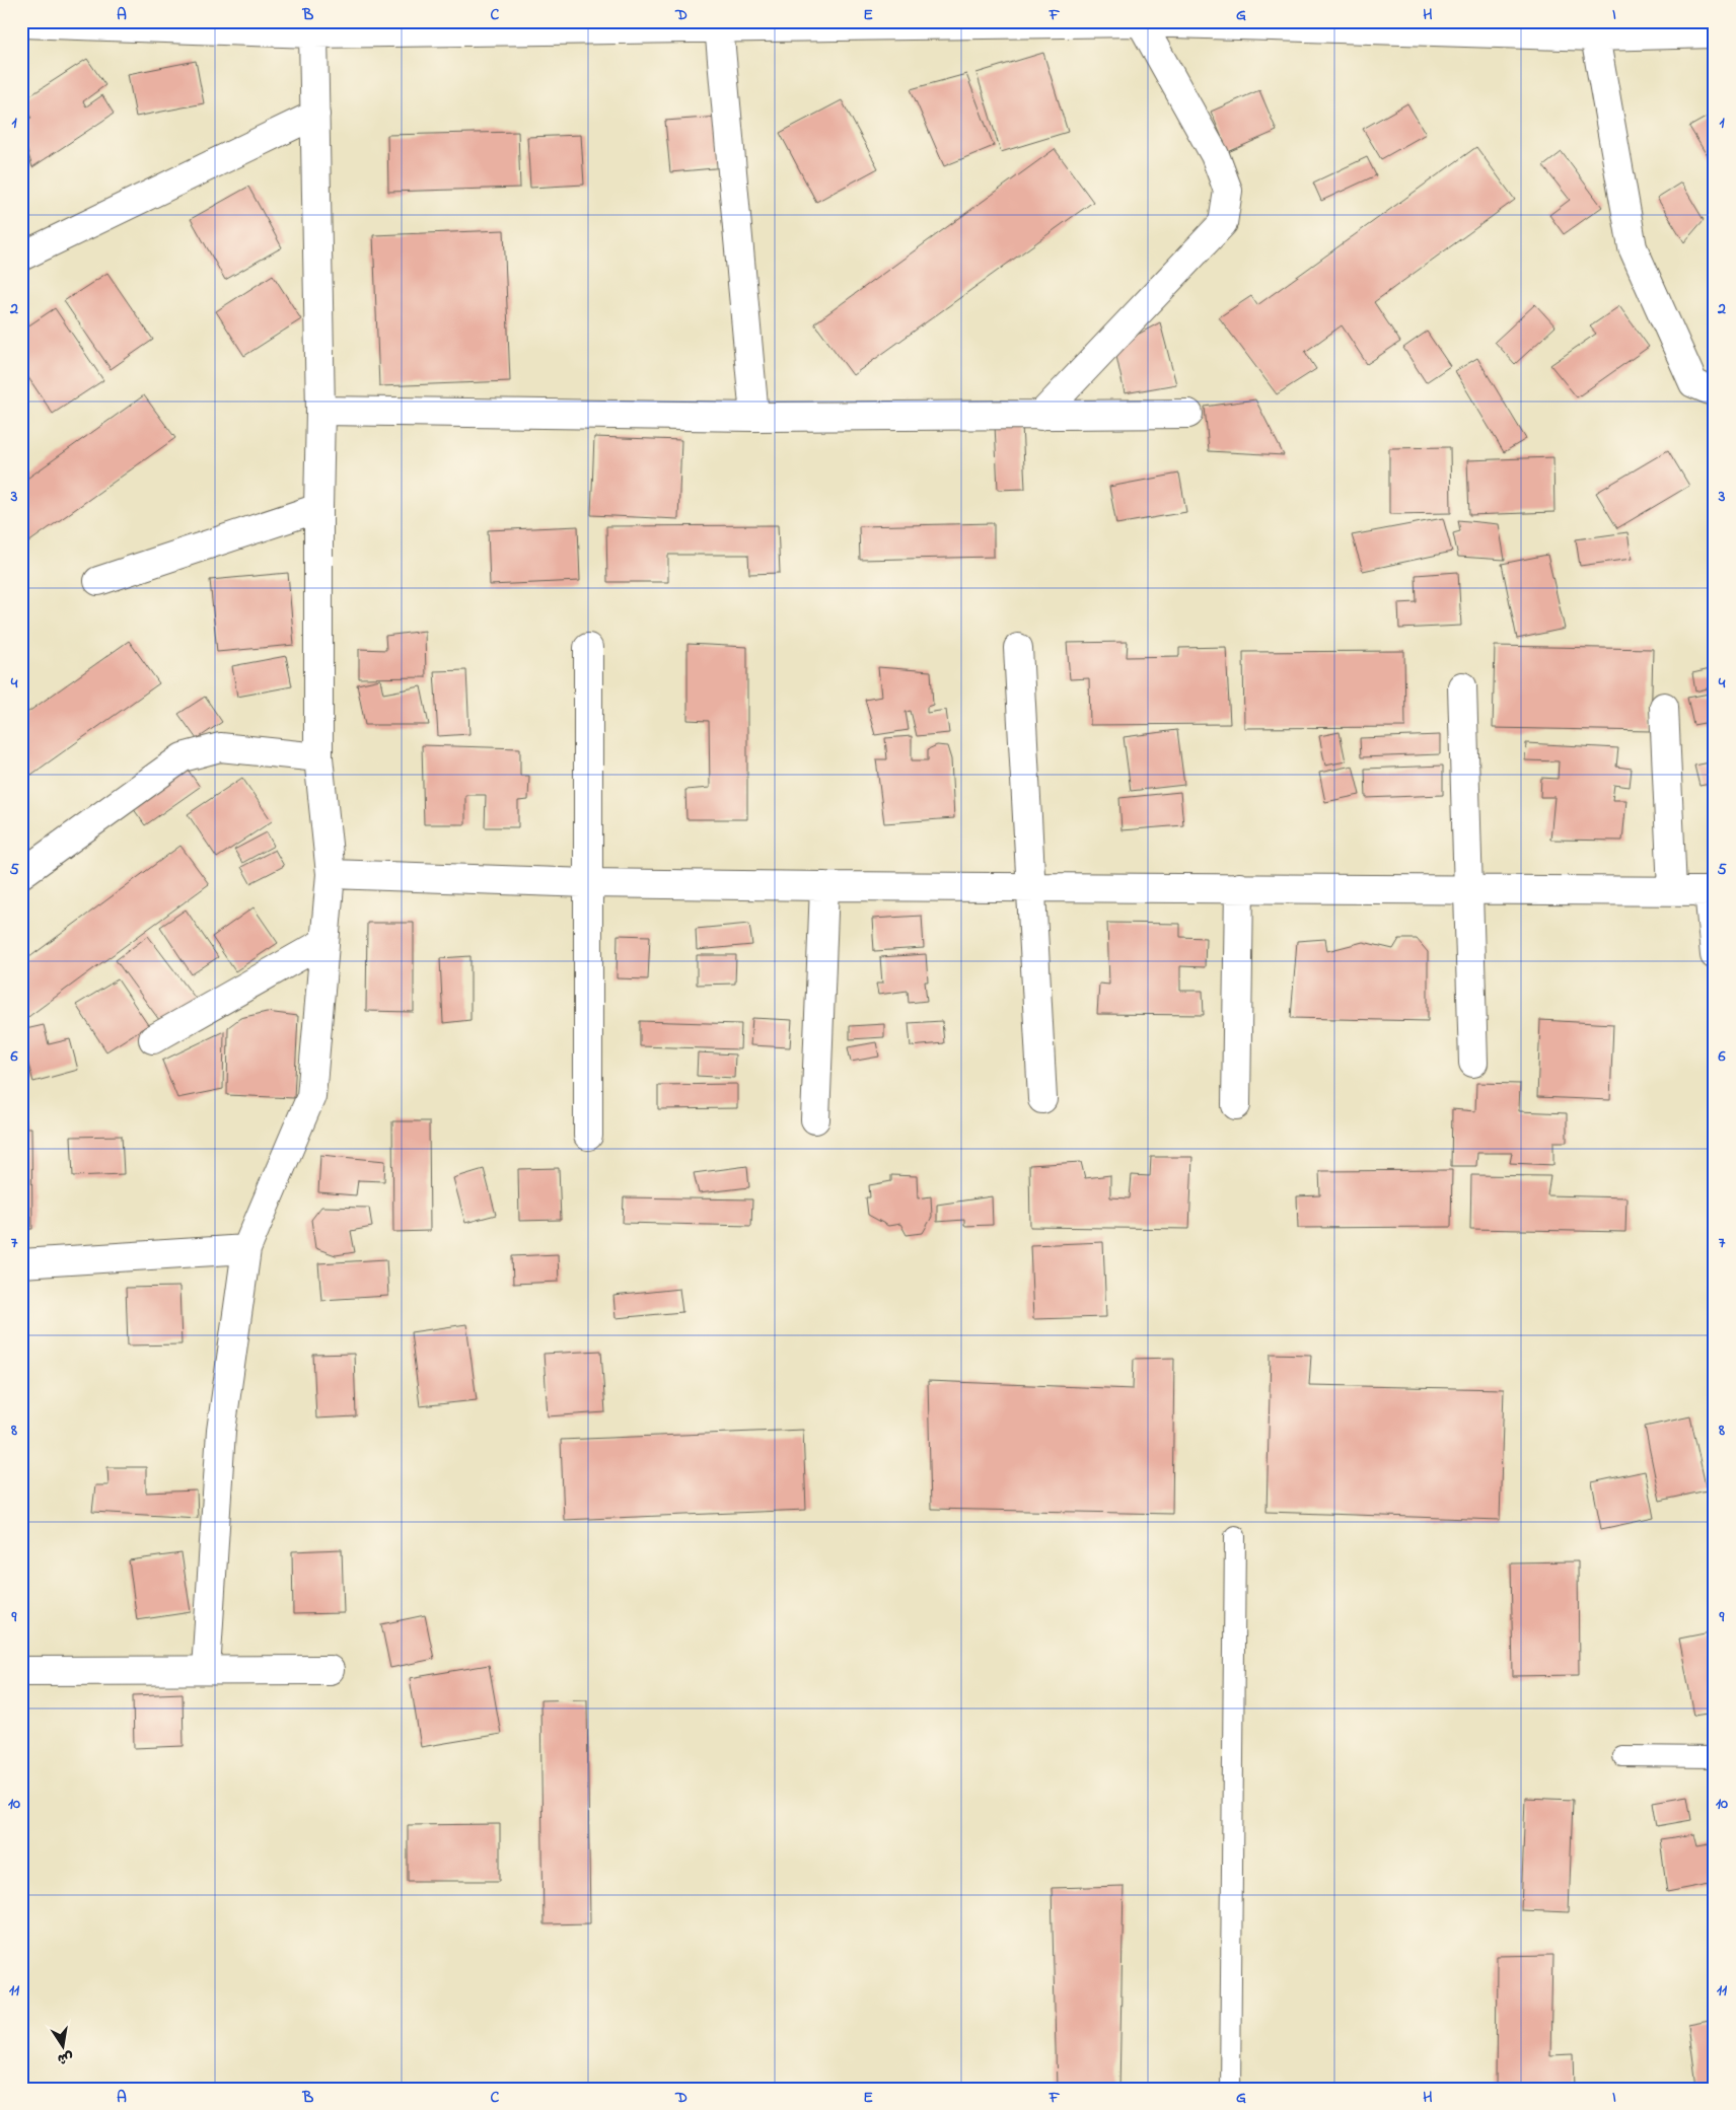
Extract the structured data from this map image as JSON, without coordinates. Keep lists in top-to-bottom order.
{
  "north": "bottom",
  "grid": {
    "columns": [
      "A",
      "B",
      "C",
      "D",
      "E",
      "F",
      "G",
      "H",
      "I"
    ],
    "rows": [
      "1",
      "2",
      "3",
      "4",
      "5",
      "6",
      "7",
      "8",
      "9",
      "10",
      "11"
    ]
  }
}
